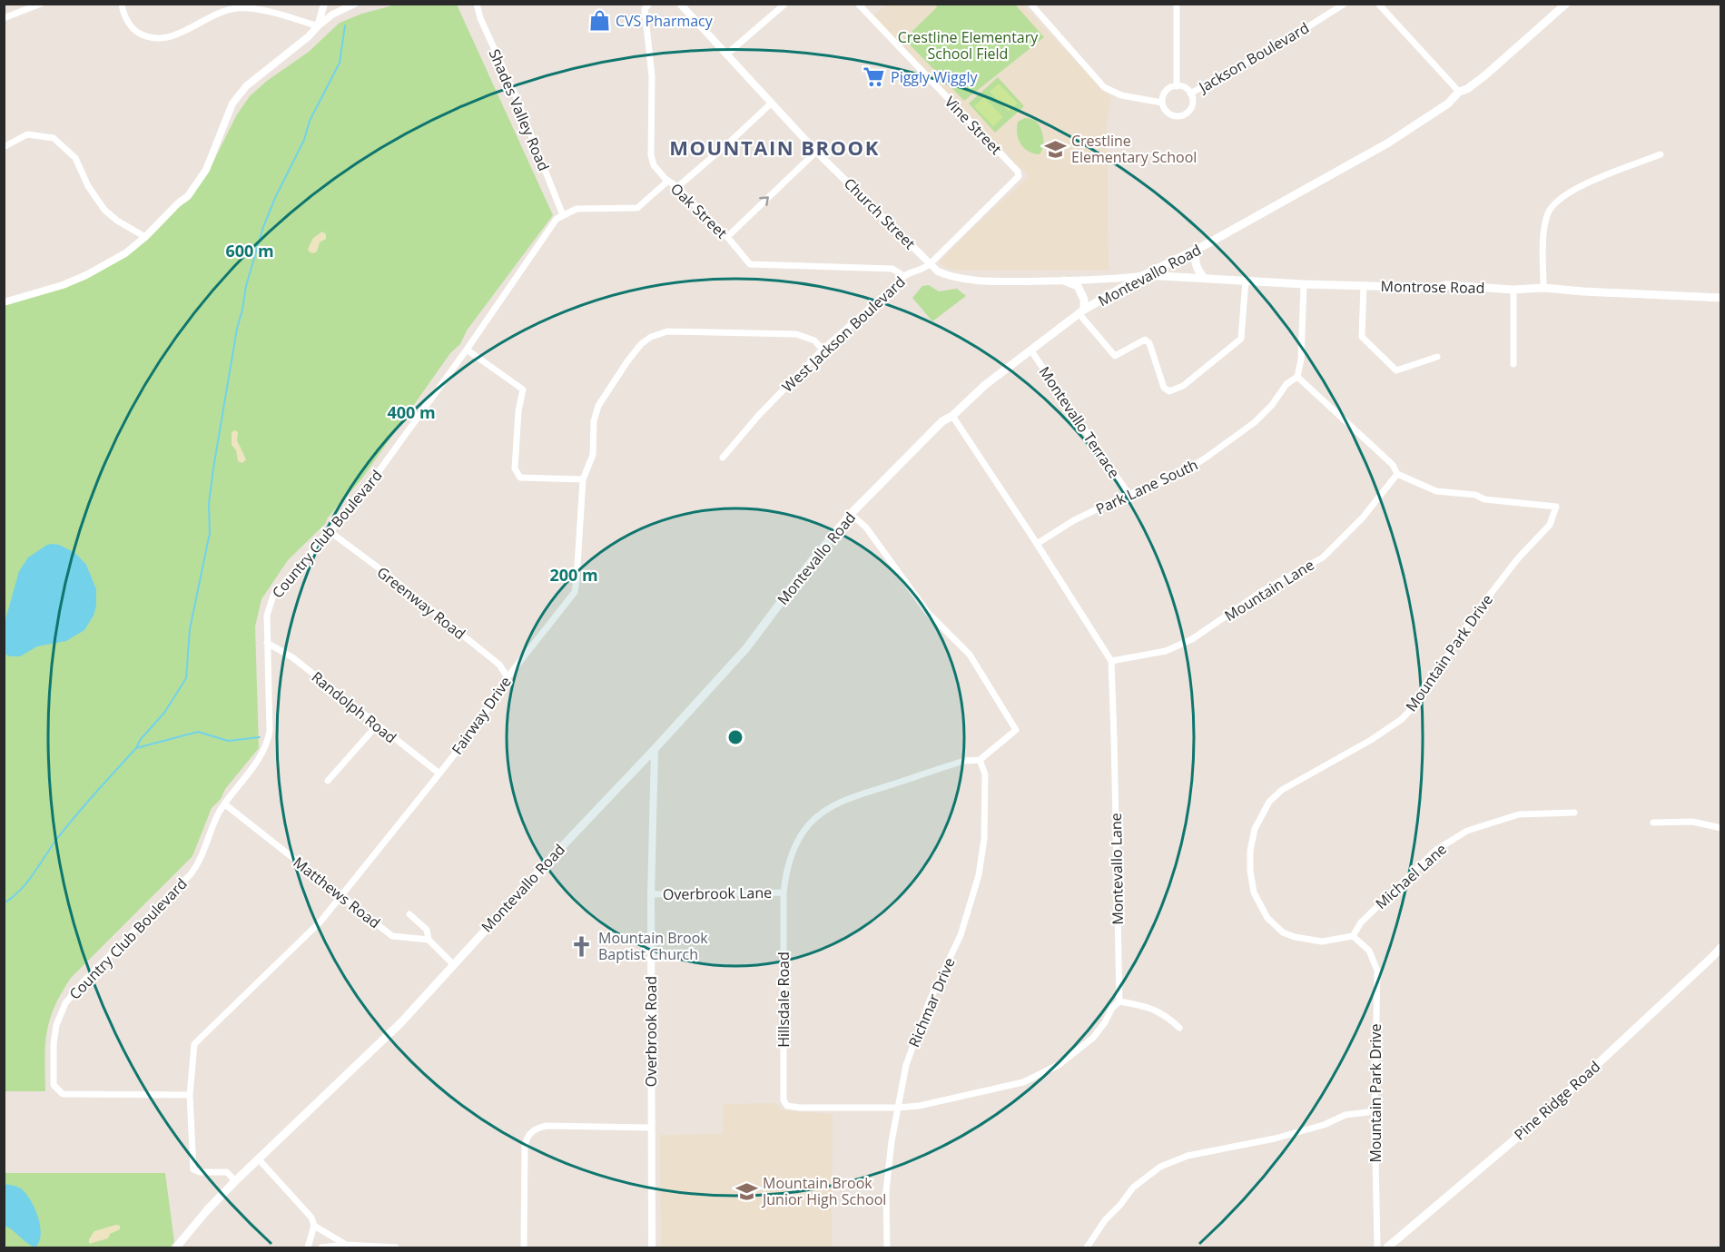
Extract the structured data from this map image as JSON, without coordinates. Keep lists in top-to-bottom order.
{
  "streets": {
    "main road": ["Montevallo Road", "Montrose Road", "Pine Ridge Road"],
    "street": [
      "Jackson Boulevard",
      "Shades Valley Road",
      "Vine Street",
      "Oak Street",
      "Church Street",
      "West Jackson Boulevard",
      "Montevallo Terrace",
      "Park Lane South",
      "Country Club Boulevard",
      "Mountain Lane",
      "Greenway Road",
      "Mountain Park Drive",
      "Randolph Road",
      "Fairway Drive",
      "Montevallo Lane",
      "Michael Lane",
      "Matthews Road",
      "Overbrook Lane",
      "Hillsdale Road",
      "Richmar Drive",
      "Overbrook Road"
    ]
  },
  "crossings": [
    ["Shades Valley Road", "Country Club Boulevard"],
    ["Vine Street", "West Jackson Boulevard"],
    ["Oak Street", "West Jackson Boulevard"],
    ["Church Street", "Montevallo Road"],
    ["Church Street", "Montrose Road"],
    ["Church Street", "West Jackson Boulevard"],
    ["Montevallo Road", "Montrose Road"],
    ["Montevallo Road", "Montevallo Terrace"],
    ["Montevallo Road", "Montevallo Lane"],
    ["Montevallo Road", "Overbrook Road"],
    ["West Jackson Boulevard", "Fairway Drive"],
    ["Montevallo Terrace", "Park Lane South"],
    ["Park Lane South", "Mountain Park Drive"],
    ["Park Lane South", "Montevallo Lane"],
    ["Country Club Boulevard", "Greenway Road"],
    ["Country Club Boulevard", "Randolph Road"],
    ["Country Club Boulevard", "Fairway Drive"],
    ["Country Club Boulevard", "Matthews Road"],
    ["Mountain Lane", "Mountain Park Drive"],
    ["Mountain Lane", "Montevallo Lane"],
    ["Greenway Road", "Fairway Drive"],
    ["Mountain Park Drive", "Michael Lane"],
    ["Randolph Road", "Fairway Drive"],
    ["Fairway Drive", "Matthews Road"],
    ["Overbrook Lane", "Hillsdale Road"],
    ["Overbrook Lane", "Overbrook Road"],
    ["Hillsdale Road", "Richmar Drive"]
  ],
  "districts": ["MOUNTAIN BROOK"],
  "parks": ["Crestline Elementary School Field"],
  "places": {
    "shop": ["CVS Pharmacy"],
    "supermarket": ["Piggly Wiggly"],
    "school or university": ["Crestline Elementary School", "Mountain Brook Junior High School"],
    "church": ["Mountain Brook Baptist Church"]
  },
  "rings": ["600 m", "400 m", "200 m"]
}
